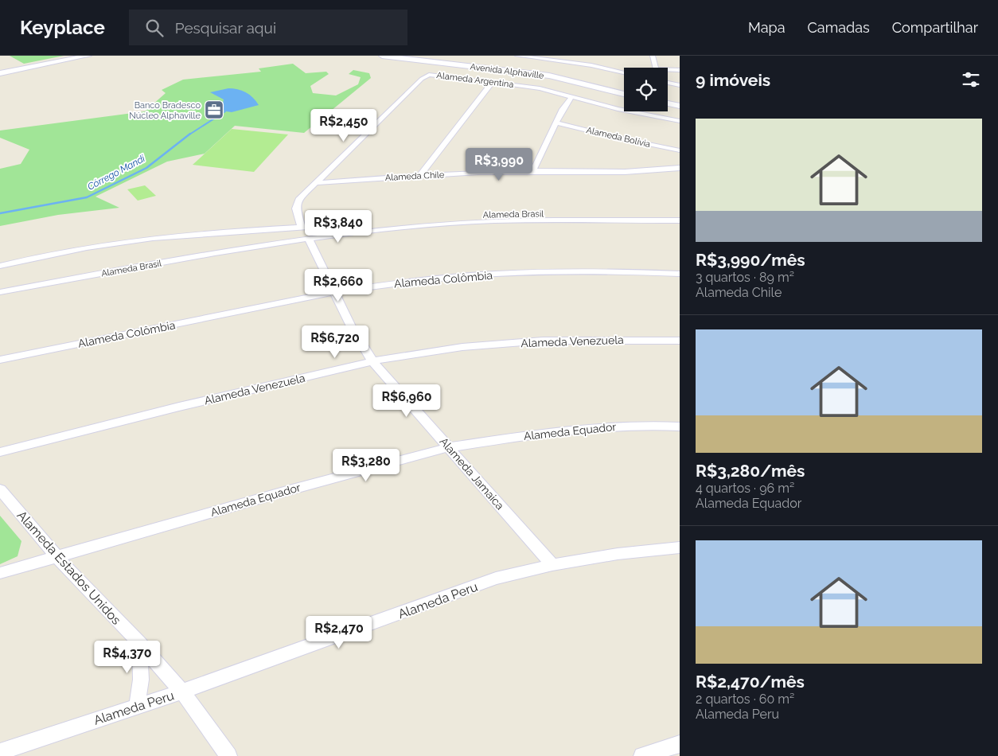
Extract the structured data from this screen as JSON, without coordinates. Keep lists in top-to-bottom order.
{
  "streets": {
    "main road": ["Avenida Alphaville"],
    "street": [
      "Alameda Argentina",
      "Alameda Bolívia",
      "Alameda Chile",
      "Alameda Brasil",
      "Alameda Colômbia",
      "Alameda Venezuela",
      "Alameda Equador",
      "Alameda Jamaica",
      "Alameda Estados Unidos",
      "Alameda Peru"
    ]
  },
  "crossings": [
    ["Alameda Argentina", "Alameda Chile"],
    ["Alameda Argentina", "Alameda Brasil"],
    ["Alameda Brasil", "Alameda Jamaica"],
    ["Alameda Colômbia", "Alameda Jamaica"],
    ["Alameda Venezuela", "Alameda Jamaica"],
    ["Alameda Equador", "Alameda Jamaica"],
    ["Alameda Equador", "Alameda Estados Unidos"],
    ["Alameda Jamaica", "Alameda Peru"],
    ["Alameda Estados Unidos", "Alameda Peru"]
  ],
  "water": ["Córrego Mandi"],
  "places": {
    "office": ["Banco Bradesco Núcleo Alphaville"]
  },
  "page": {
    "header": "Keyplace",
    "search": "Pesquisar aqui",
    "nav": ["Mapa", "Camadas", "Compartilhar"],
    "heading": "9 imóveis",
    "list": [
      {
        "name": "R$3,990/mês",
        "note": "3 quartos · 89 m² · Alameda Chile"
      },
      {
        "name": "R$3,280/mês",
        "note": "4 quartos · 96 m² · Alameda Equador"
      },
      {
        "name": "R$2,470/mês",
        "note": "2 quartos · 60 m² · Alameda Peru"
      }
    ],
    "price": [
      "R$2,450",
      "R$3,990",
      "R$3,840",
      "R$2,660",
      "R$6,720",
      "R$6,960",
      "R$3,280",
      "R$2,470",
      "R$4,370"
    ]
  }
}
